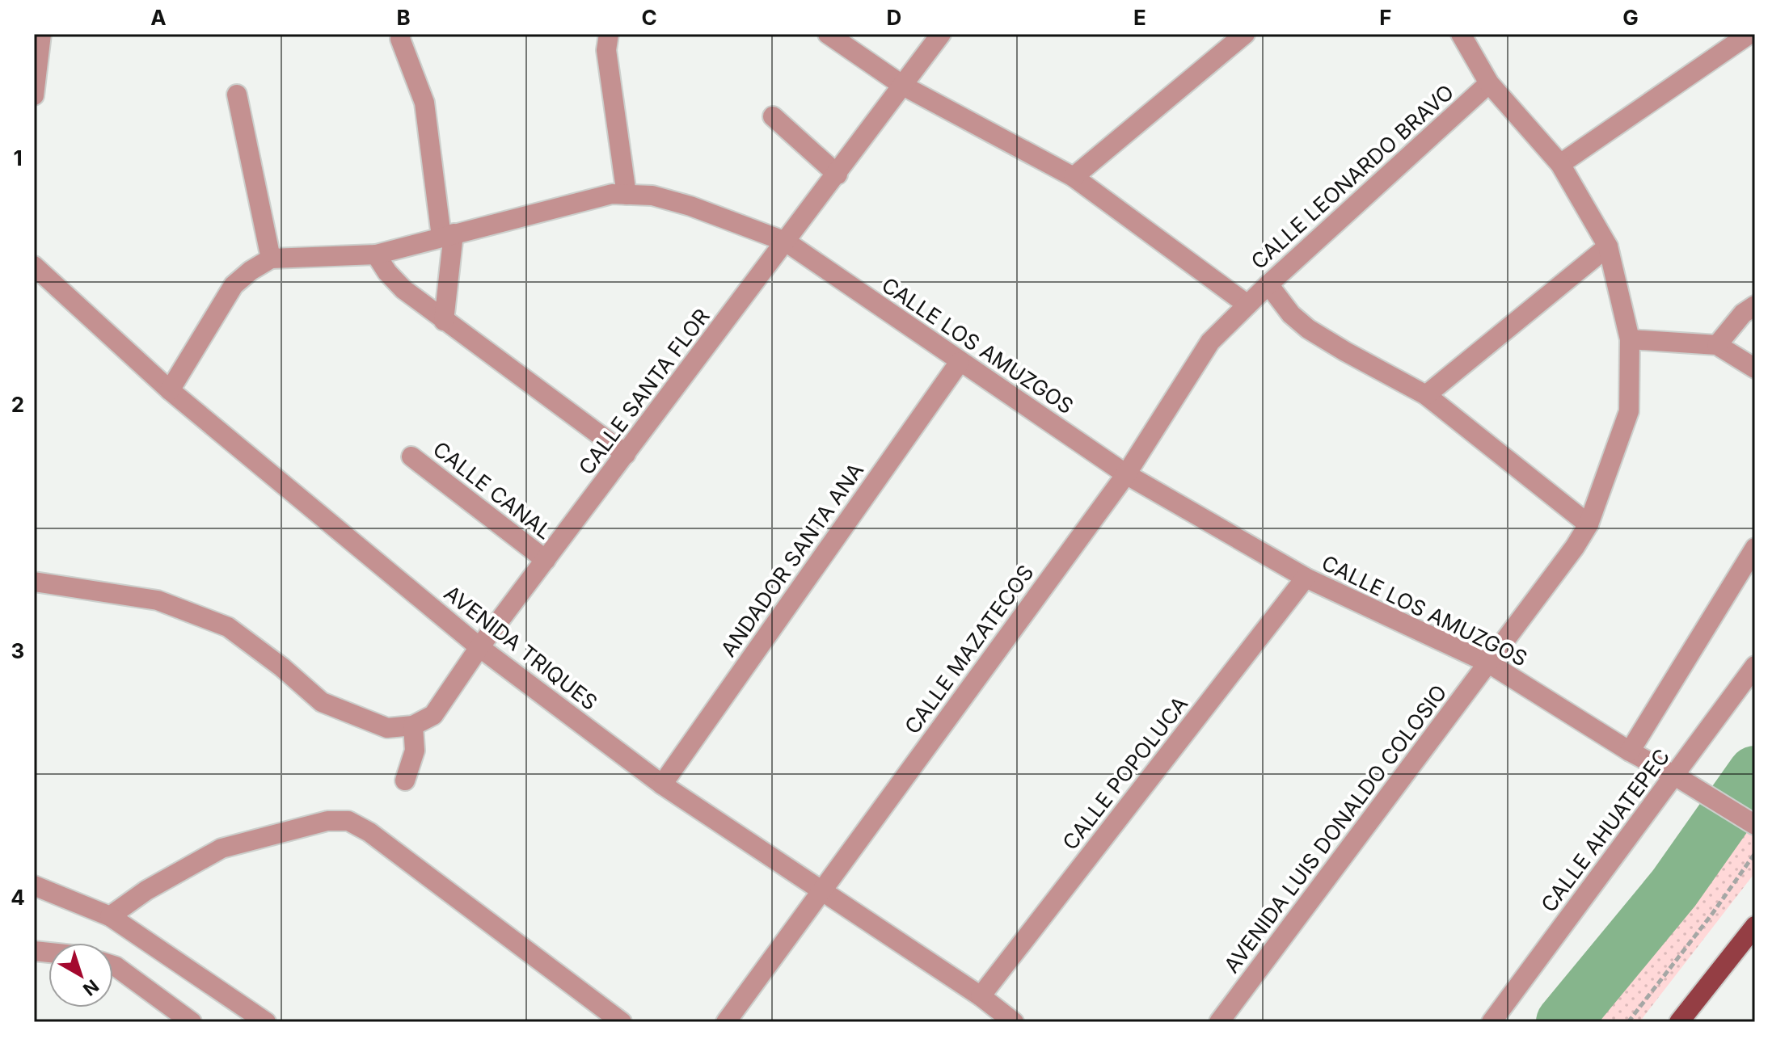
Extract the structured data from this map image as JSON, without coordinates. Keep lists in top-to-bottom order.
{
  "streets": {
    "street": [
      "CALLE LEONARDO BRAVO",
      "CALLE LOS AMUZGOS",
      "CALLE SANTA FLOR",
      "CALLE CANAL",
      "ANDADOR SANTA ANA",
      "AVENIDA TRIQUES",
      "CALLE MAZATECOS",
      "CALLE POPOLUCA",
      "AVENIDA LUIS DONALDO COLOSIO",
      "CALLE AHUATEPEC"
    ]
  },
  "crossings": [
    ["CALLE LEONARDO BRAVO", "CALLE MAZATECOS"],
    ["CALLE LEONARDO BRAVO", "AVENIDA LUIS DONALDO COLOSIO"],
    ["CALLE LOS AMUZGOS", "CALLE SANTA FLOR"],
    ["CALLE LOS AMUZGOS", "ANDADOR SANTA ANA"],
    ["CALLE LOS AMUZGOS", "CALLE MAZATECOS"],
    ["CALLE LOS AMUZGOS", "CALLE POPOLUCA"],
    ["CALLE LOS AMUZGOS", "AVENIDA LUIS DONALDO COLOSIO"],
    ["CALLE LOS AMUZGOS", "CALLE AHUATEPEC"],
    ["CALLE SANTA FLOR", "CALLE CANAL"],
    ["CALLE SANTA FLOR", "AVENIDA TRIQUES"],
    ["ANDADOR SANTA ANA", "AVENIDA TRIQUES"],
    ["AVENIDA TRIQUES", "CALLE MAZATECOS"],
    ["AVENIDA TRIQUES", "CALLE POPOLUCA"]
  ],
  "north": "bottom right",
  "grid": {
    "columns": [
      "A",
      "B",
      "C",
      "D",
      "E",
      "F",
      "G"
    ],
    "rows": [
      "1",
      "2",
      "3",
      "4"
    ]
  }
}
